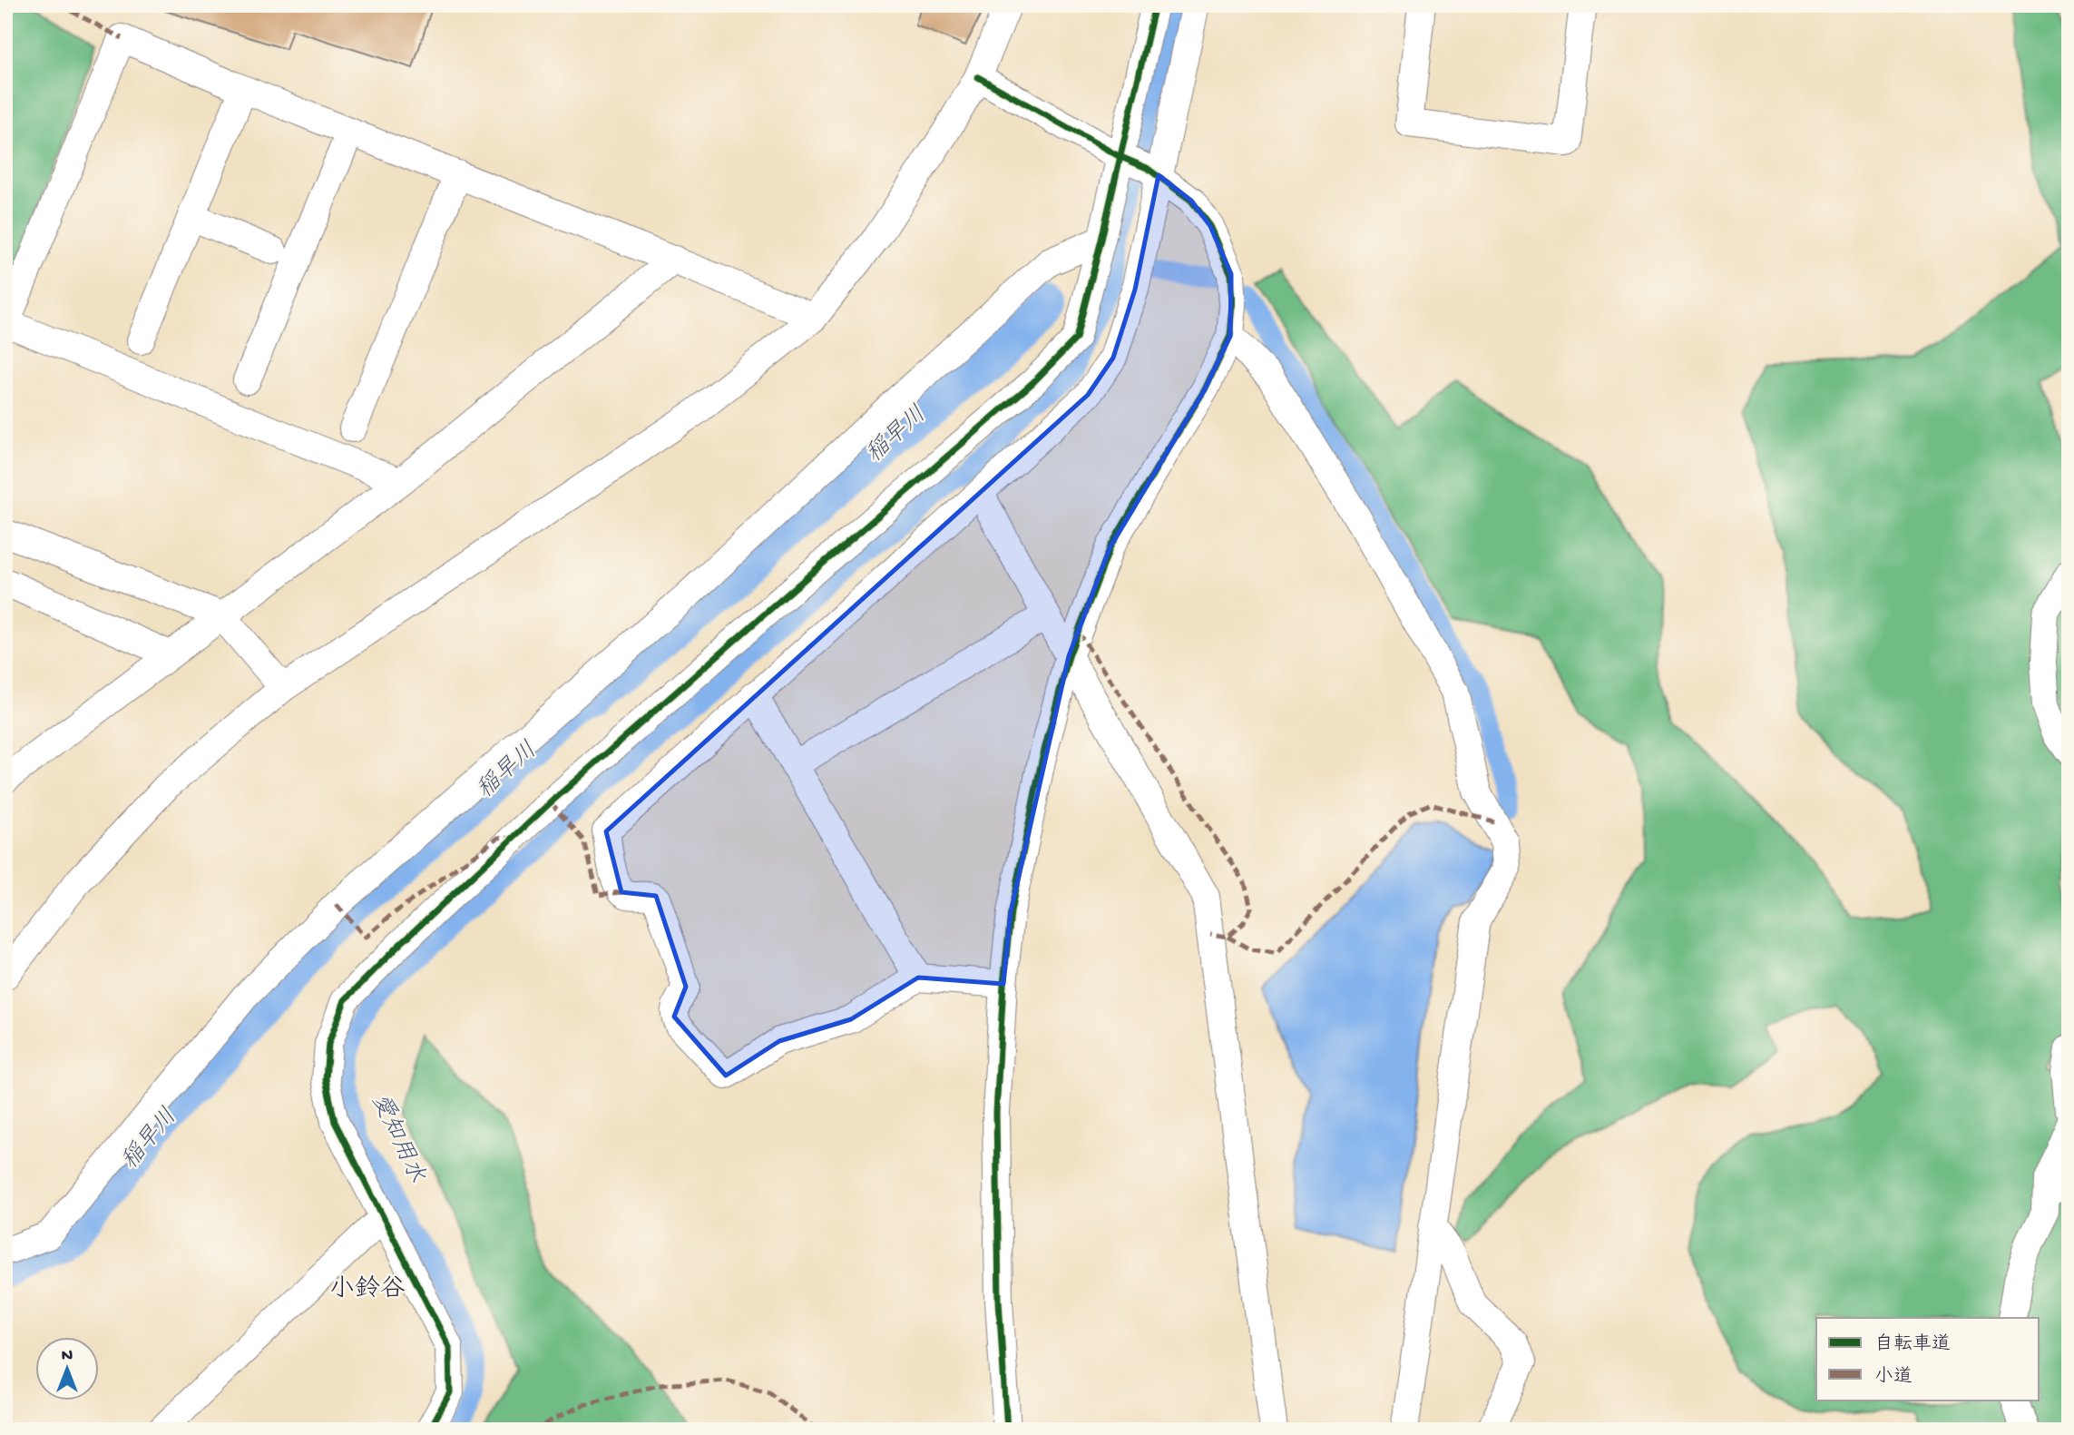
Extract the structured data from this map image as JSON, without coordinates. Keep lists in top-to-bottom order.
{
  "districts": ["小鈴谷"],
  "water": ["稲早川", "愛知用水"],
  "legend": ["自転車道", "小道"],
  "north": "top"
}
